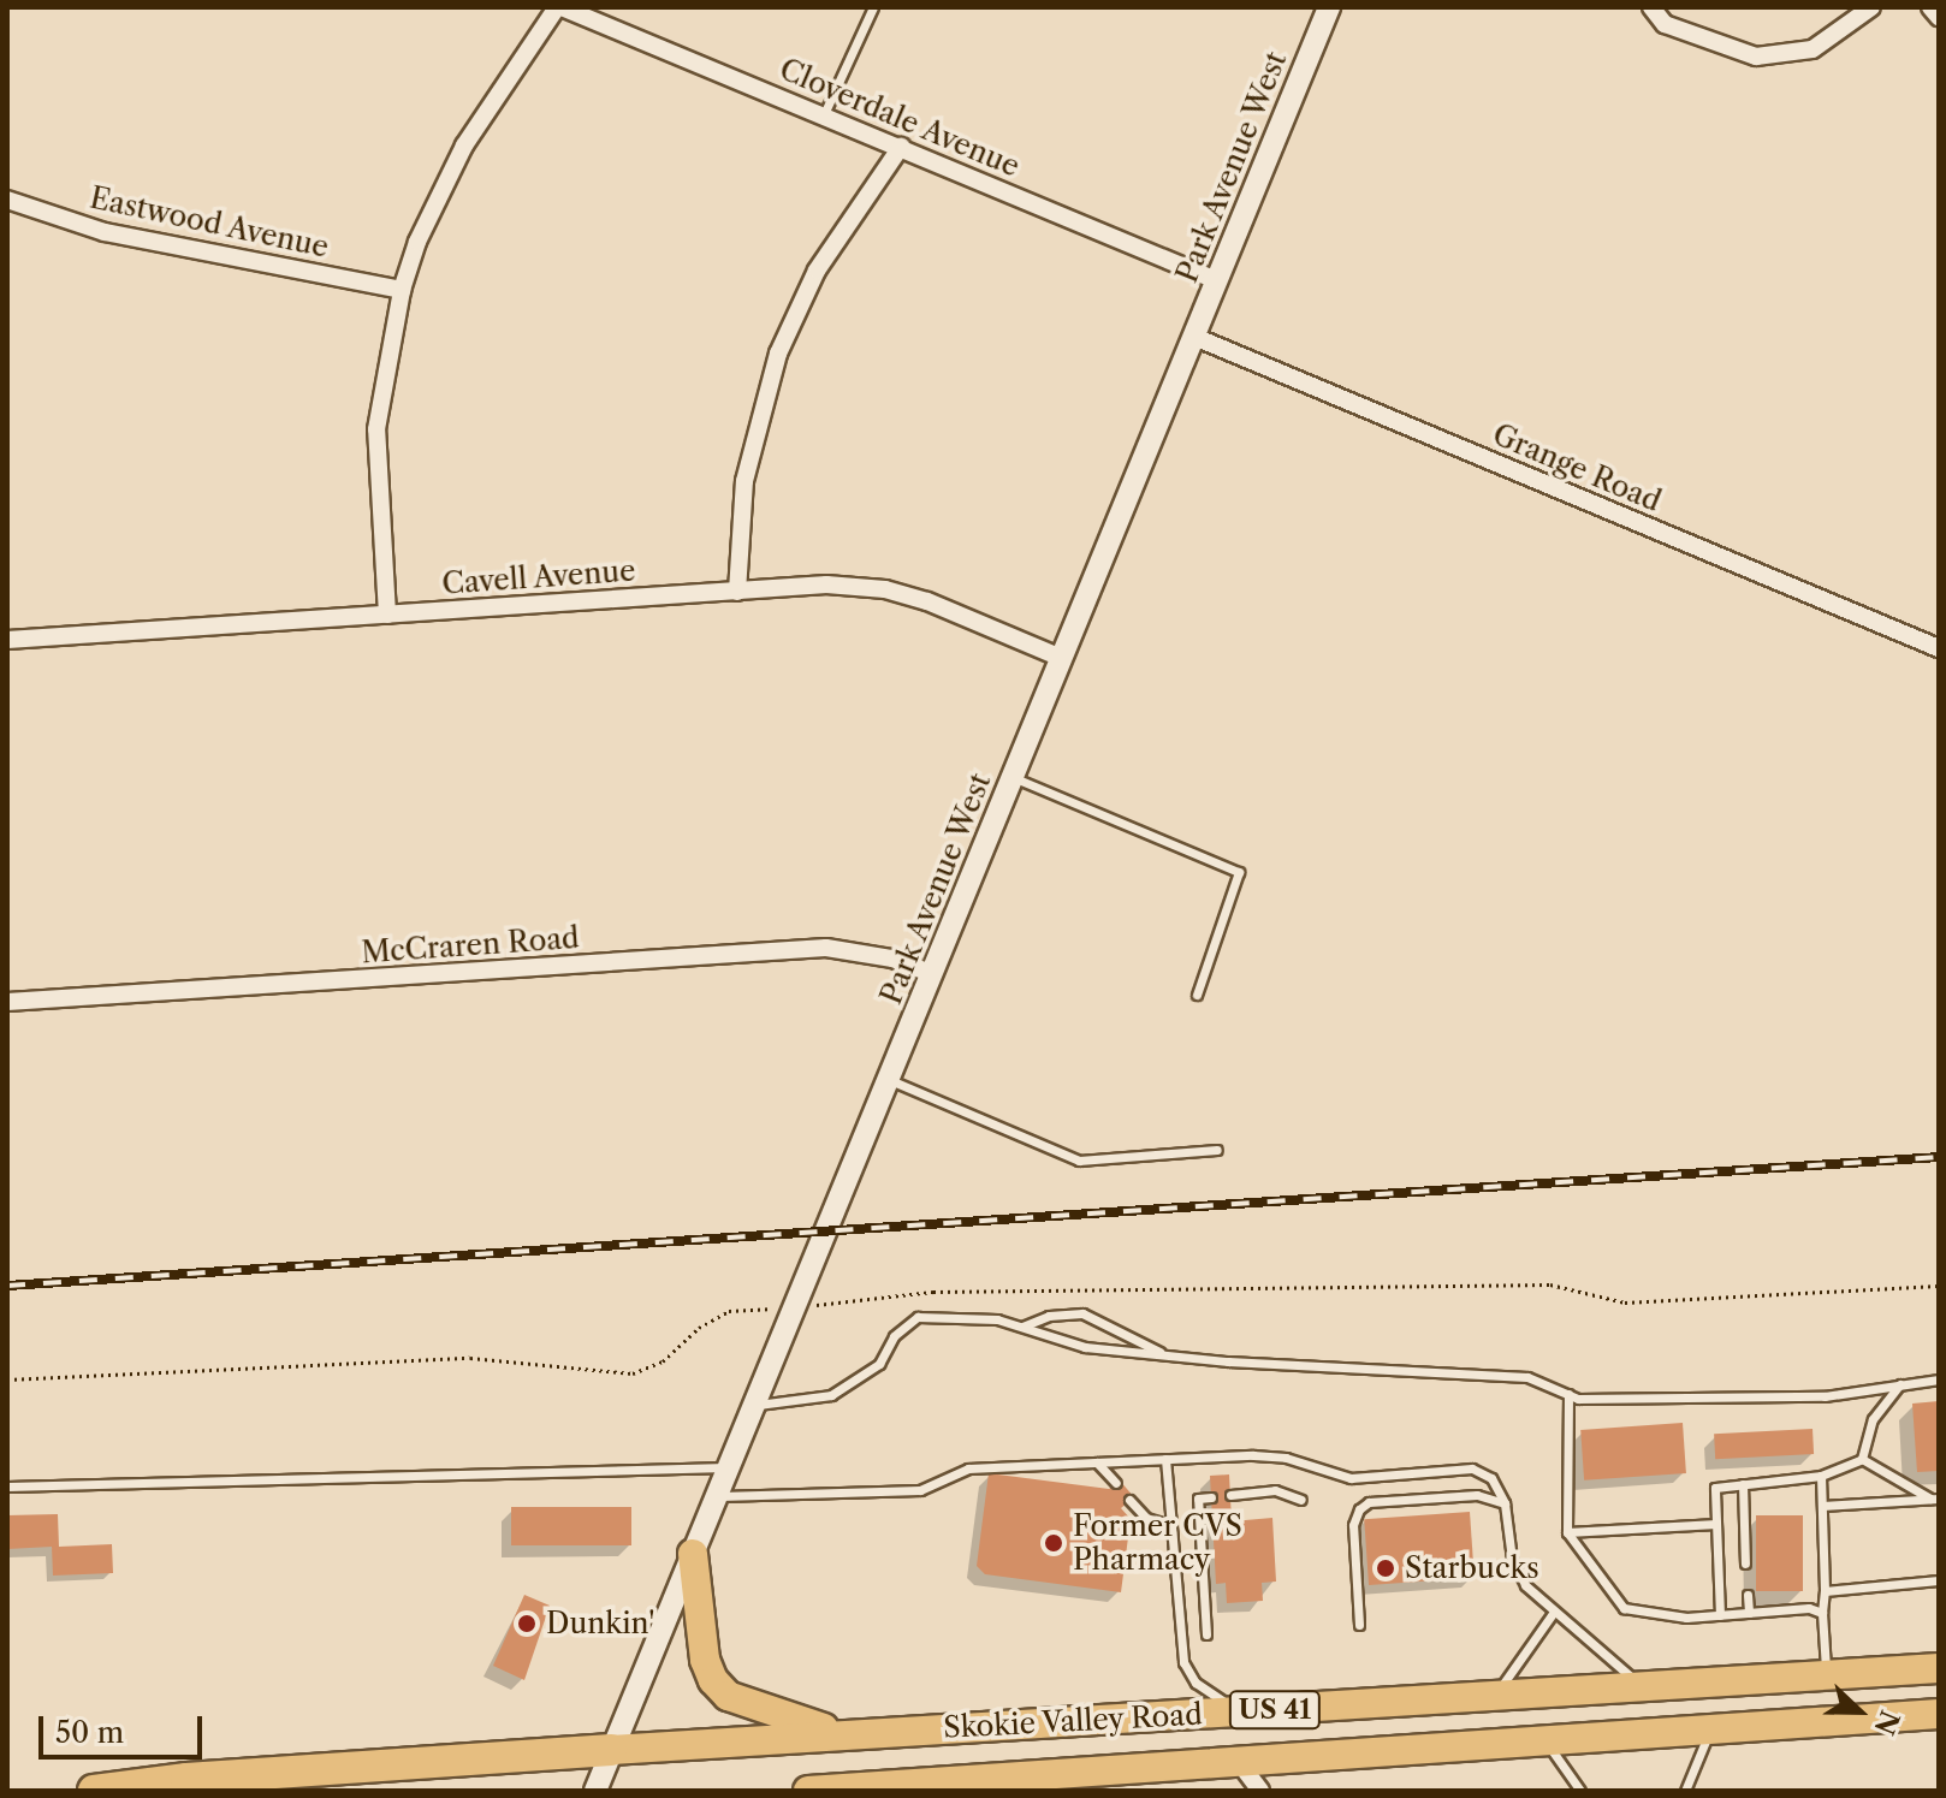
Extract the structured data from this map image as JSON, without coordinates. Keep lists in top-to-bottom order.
{
  "streets": {
    "highway": ["US 41", "Skokie Valley Road"],
    "street": [
      "Cloverdale Avenue",
      "Park Avenue West",
      "Eastwood Avenue",
      "Grange Road",
      "Cavell Avenue",
      "McCraren Road"
    ]
  },
  "crossings": [
    ["Cloverdale Avenue", "Park Avenue West"],
    ["Park Avenue West", "Grange Road"],
    ["Park Avenue West", "Cavell Avenue"],
    ["Park Avenue West", "McCraren Road"],
    ["Park Avenue West", "US 41"],
    ["Park Avenue West", "Skokie Valley Road"],
    ["US 41", "Skokie Valley Road"]
  ],
  "places": ["Former CVS Pharmacy", "Starbucks", "Dunkin'"],
  "scale_bar": "50 m",
  "north": "right"
}
